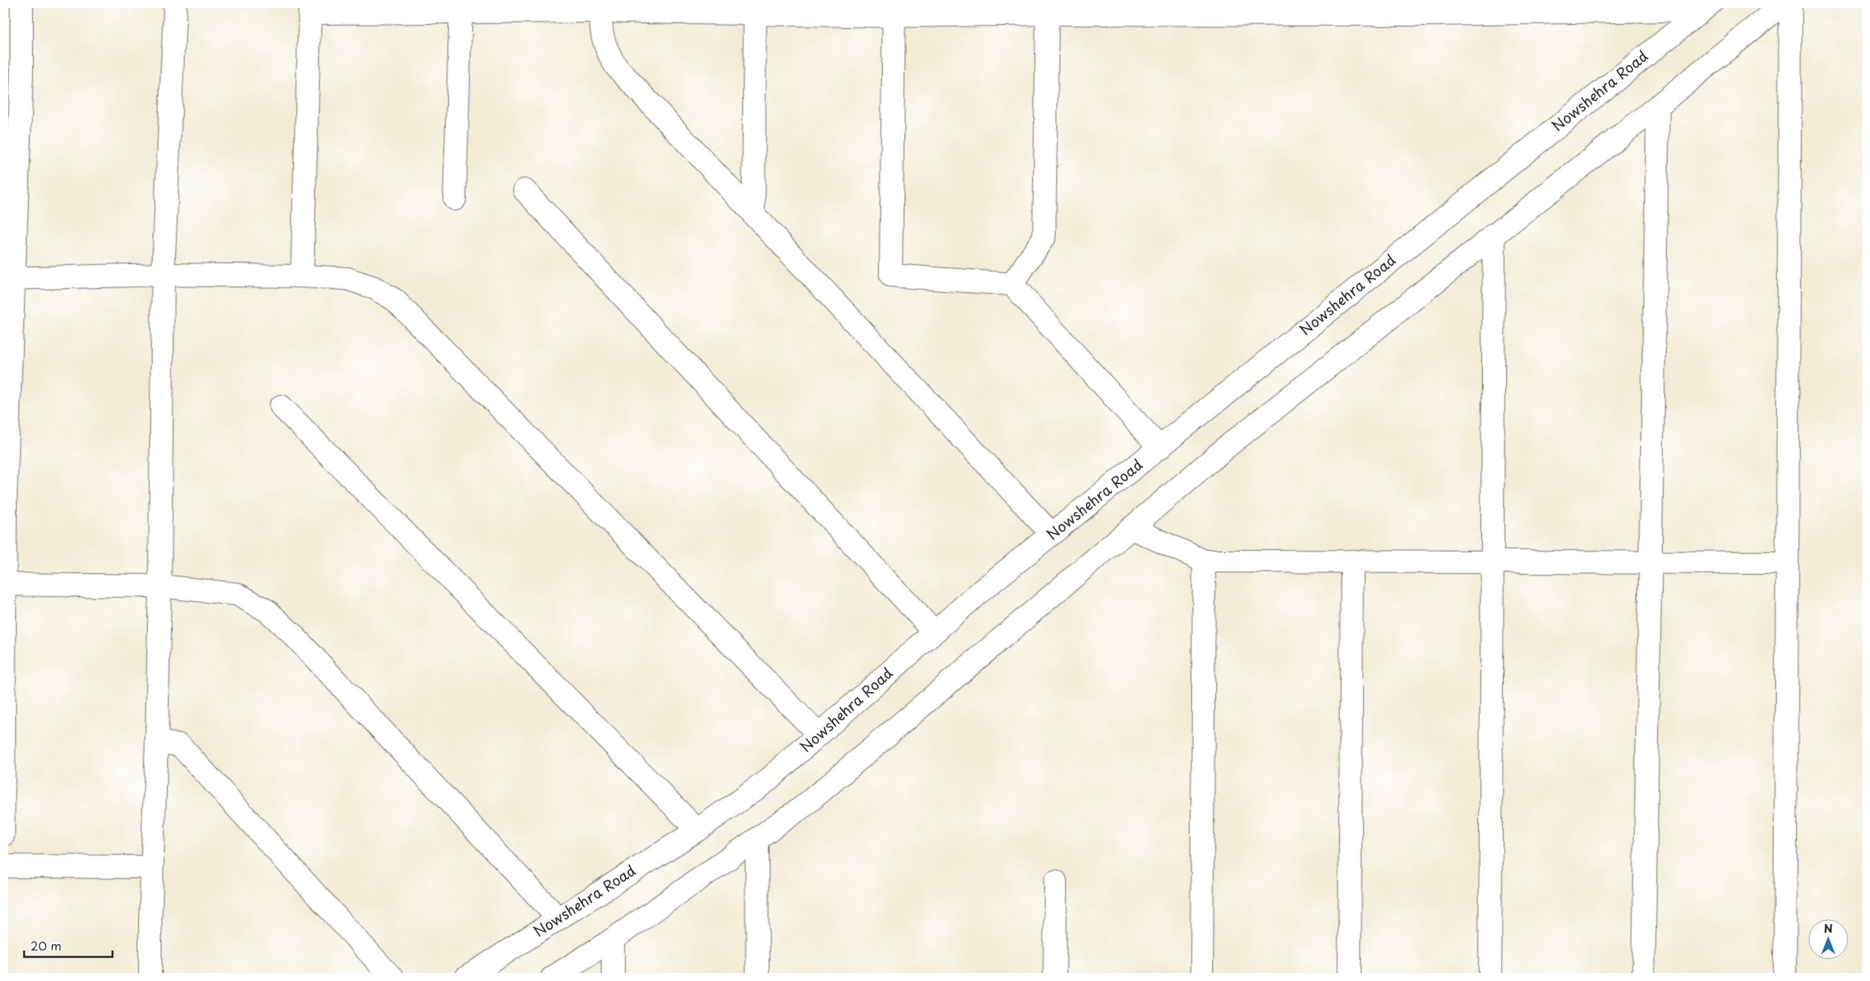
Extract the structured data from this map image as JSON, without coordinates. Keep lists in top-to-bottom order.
{
  "streets": {
    "street": ["Nowshehra Road"]
  },
  "scale_bar": "20 m",
  "north": "top"
}
